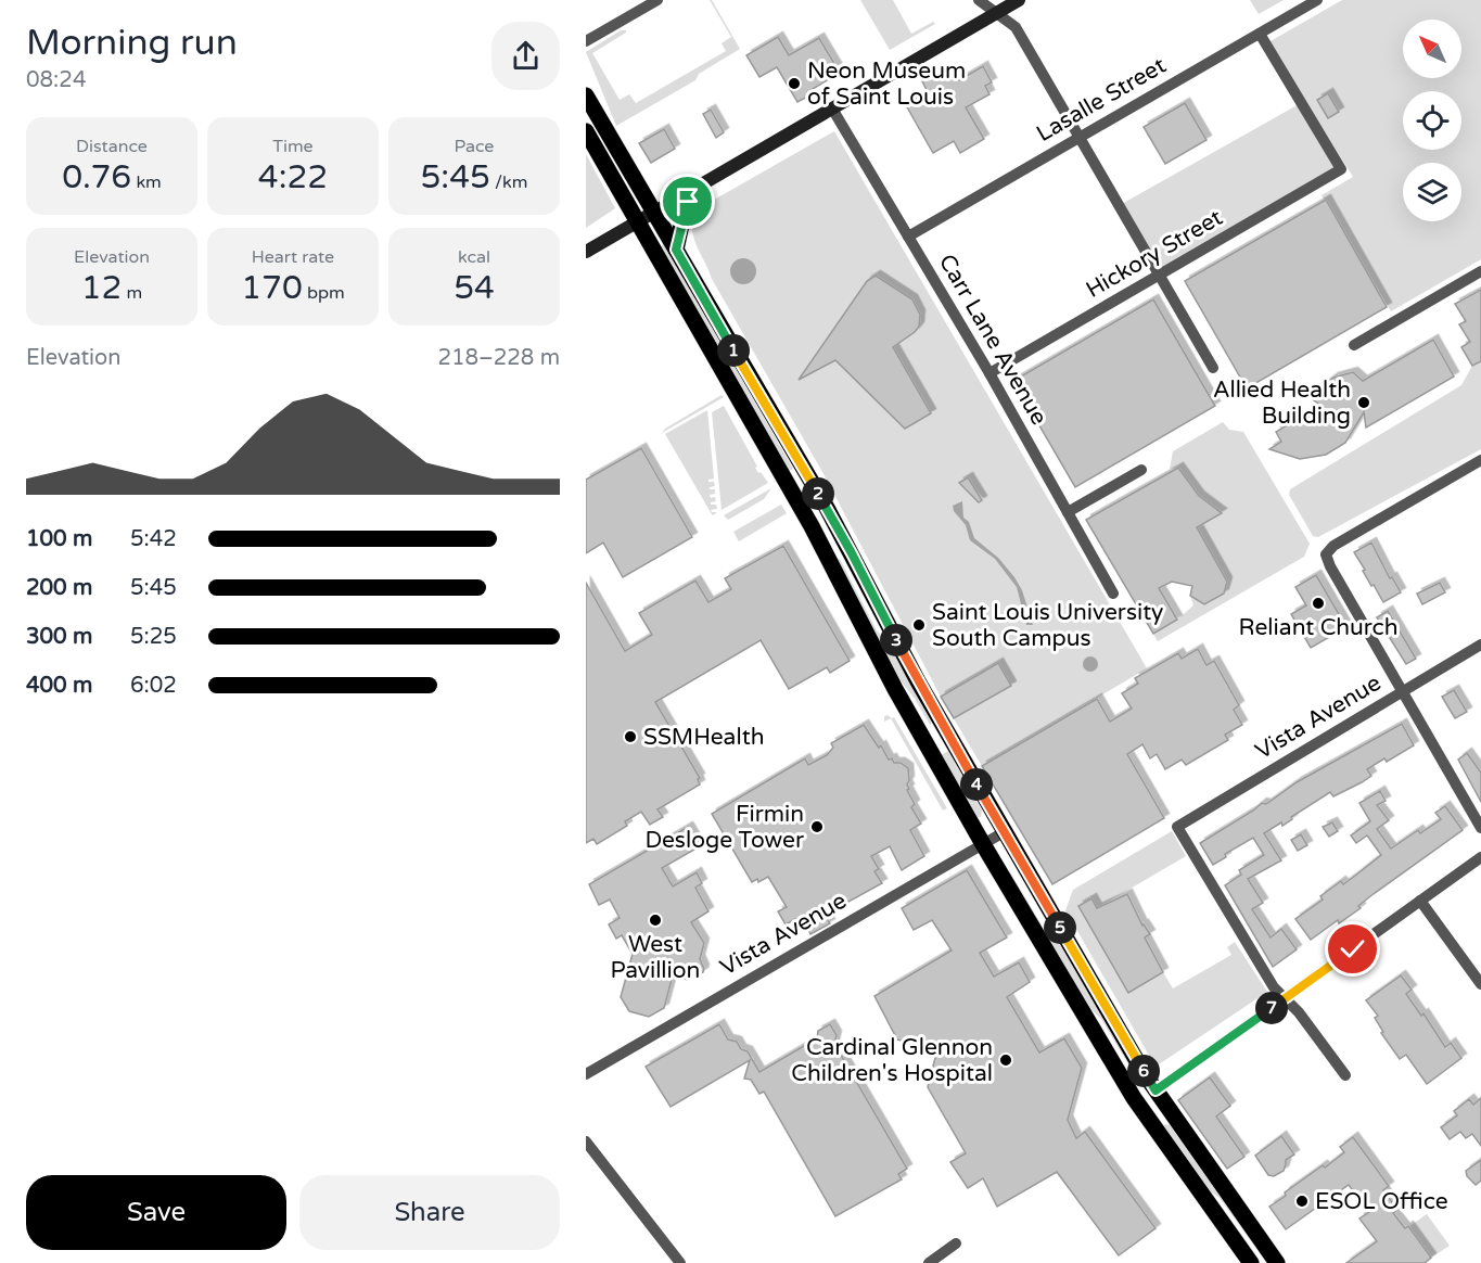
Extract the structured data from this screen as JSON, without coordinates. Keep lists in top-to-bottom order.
{
  "streets": {
    "street": [
      "Lasalle Street",
      "Hickory Street",
      "Carr Lane Avenue",
      "Vista Avenue"
    ]
  },
  "crossings": [
    ["Lasalle Street", "Hickory Street"],
    ["Lasalle Street", "Carr Lane Avenue"],
    ["Hickory Street", "Carr Lane Avenue"]
  ],
  "places": [
    "Neon Museum of Saint Louis",
    "Allied Health Building",
    "Reliant Church",
    "Saint Louis University South Campus",
    "SSMHealth",
    "Firmin Desloge Tower",
    "West Pavillion",
    "Cardinal Glennon Children's Hospital",
    "ESOL Office"
  ],
  "north": "top left",
  "page": {
    "heading": ["Morning run", "08:24"],
    "stats": [
      ["Distance", "0.76 km"],
      ["Time", "4:22"],
      ["Pace", "5:45 /km"],
      ["Elevation", "12 m"],
      ["Heart rate", "170 bpm"],
      ["kcal", "54"]
    ],
    "chart": ["Elevation", "218–228 m"],
    "pins": [
      "1",
      "2",
      "3",
      "4",
      "5",
      "7",
      "6"
    ],
    "list": [
      {
        "name": "100 m",
        "note": "5:42"
      },
      {
        "name": "200 m",
        "note": "5:45"
      },
      {
        "name": "300 m",
        "note": "5:25"
      },
      {
        "name": "400 m",
        "note": "6:02"
      }
    ],
    "buttons": ["Save", "Share"]
  }
}
